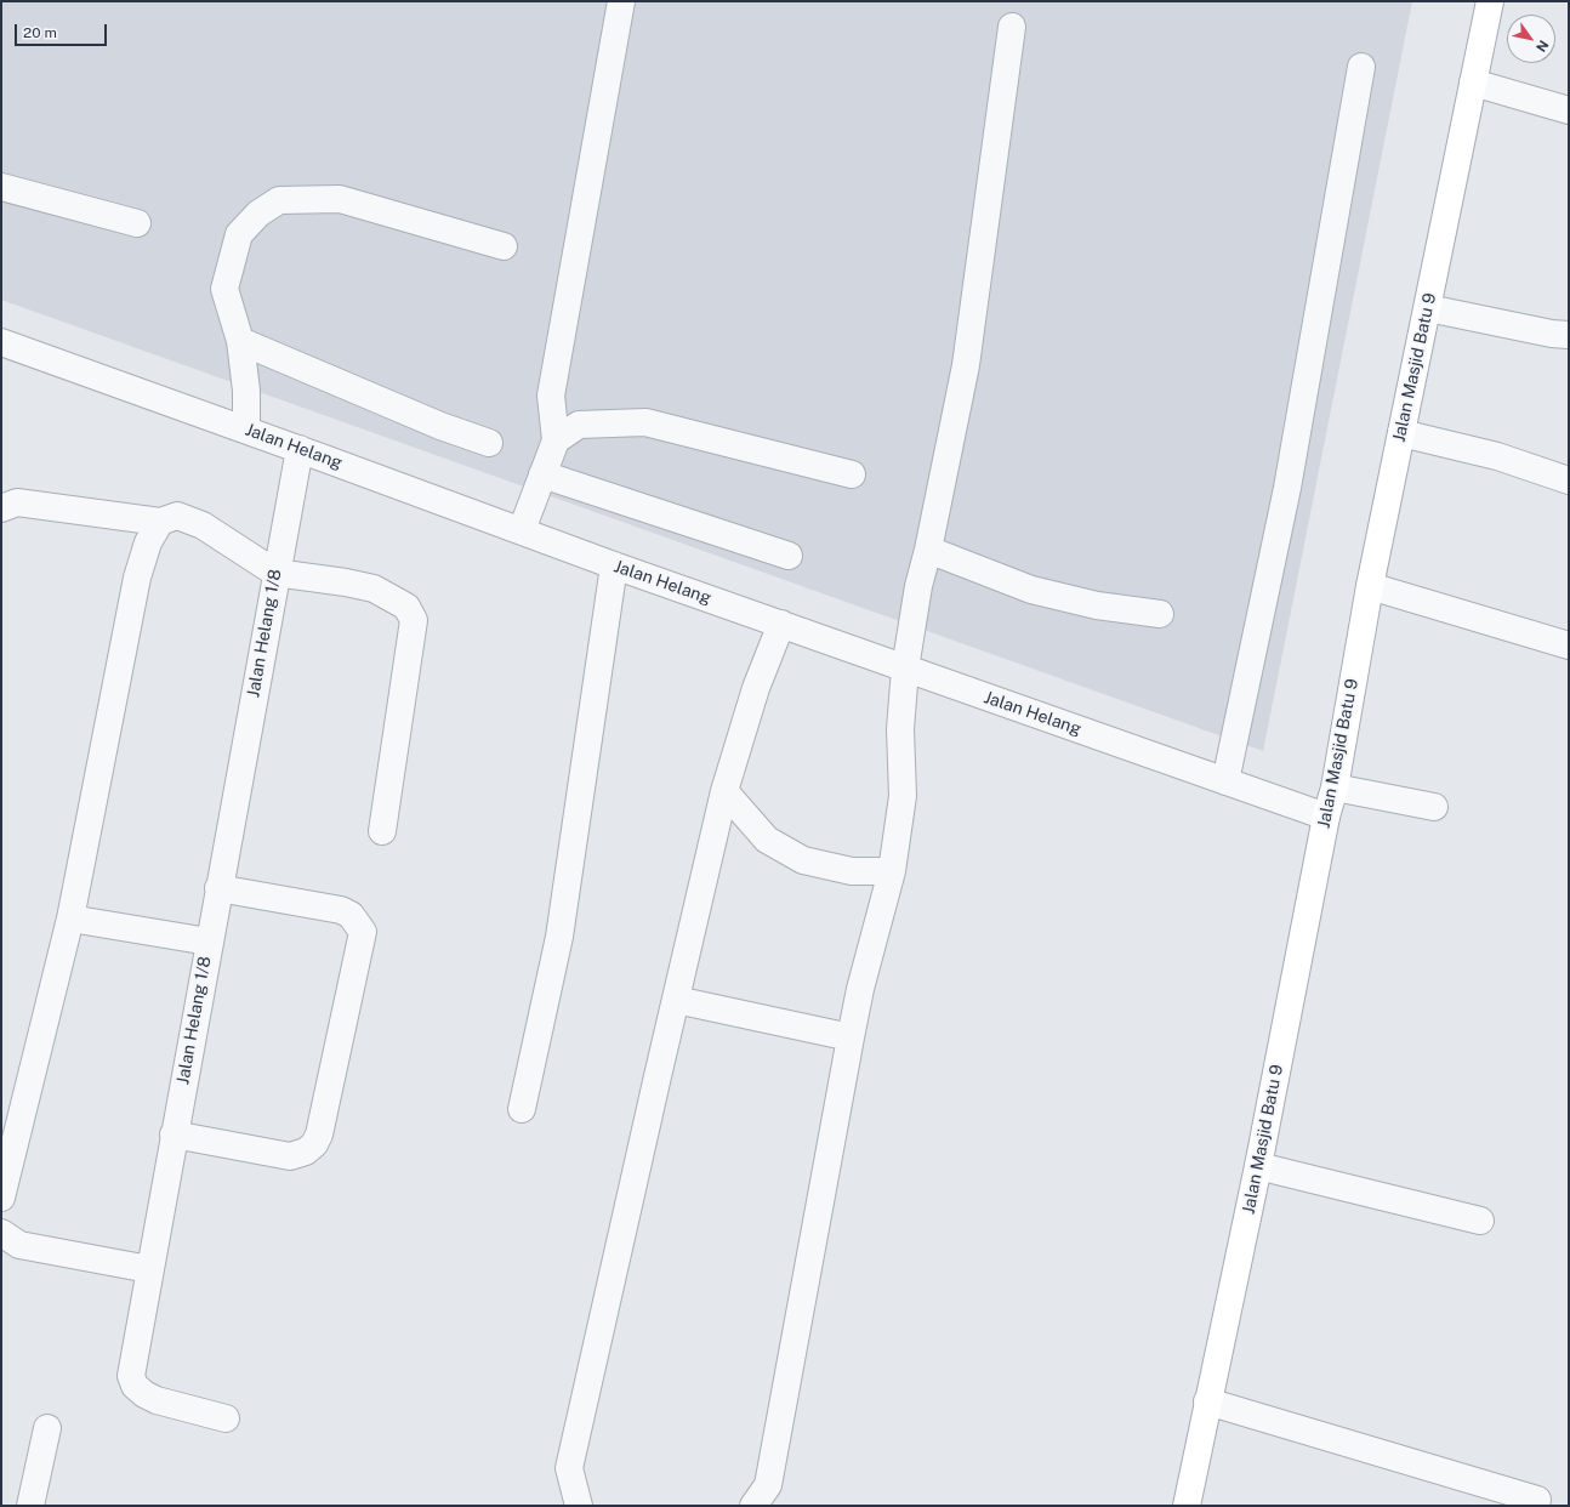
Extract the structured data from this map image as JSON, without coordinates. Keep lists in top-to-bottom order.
{
  "streets": {
    "main road": ["Jalan Masjid Batu 9"],
    "street": ["Jalan Helang", "Jalan Helang 1/8"]
  },
  "crossings": [
    ["Jalan Masjid Batu 9", "Jalan Helang"],
    ["Jalan Helang", "Jalan Helang 1/8"]
  ],
  "scale_bar": "20 m",
  "north": "bottom right"
}
